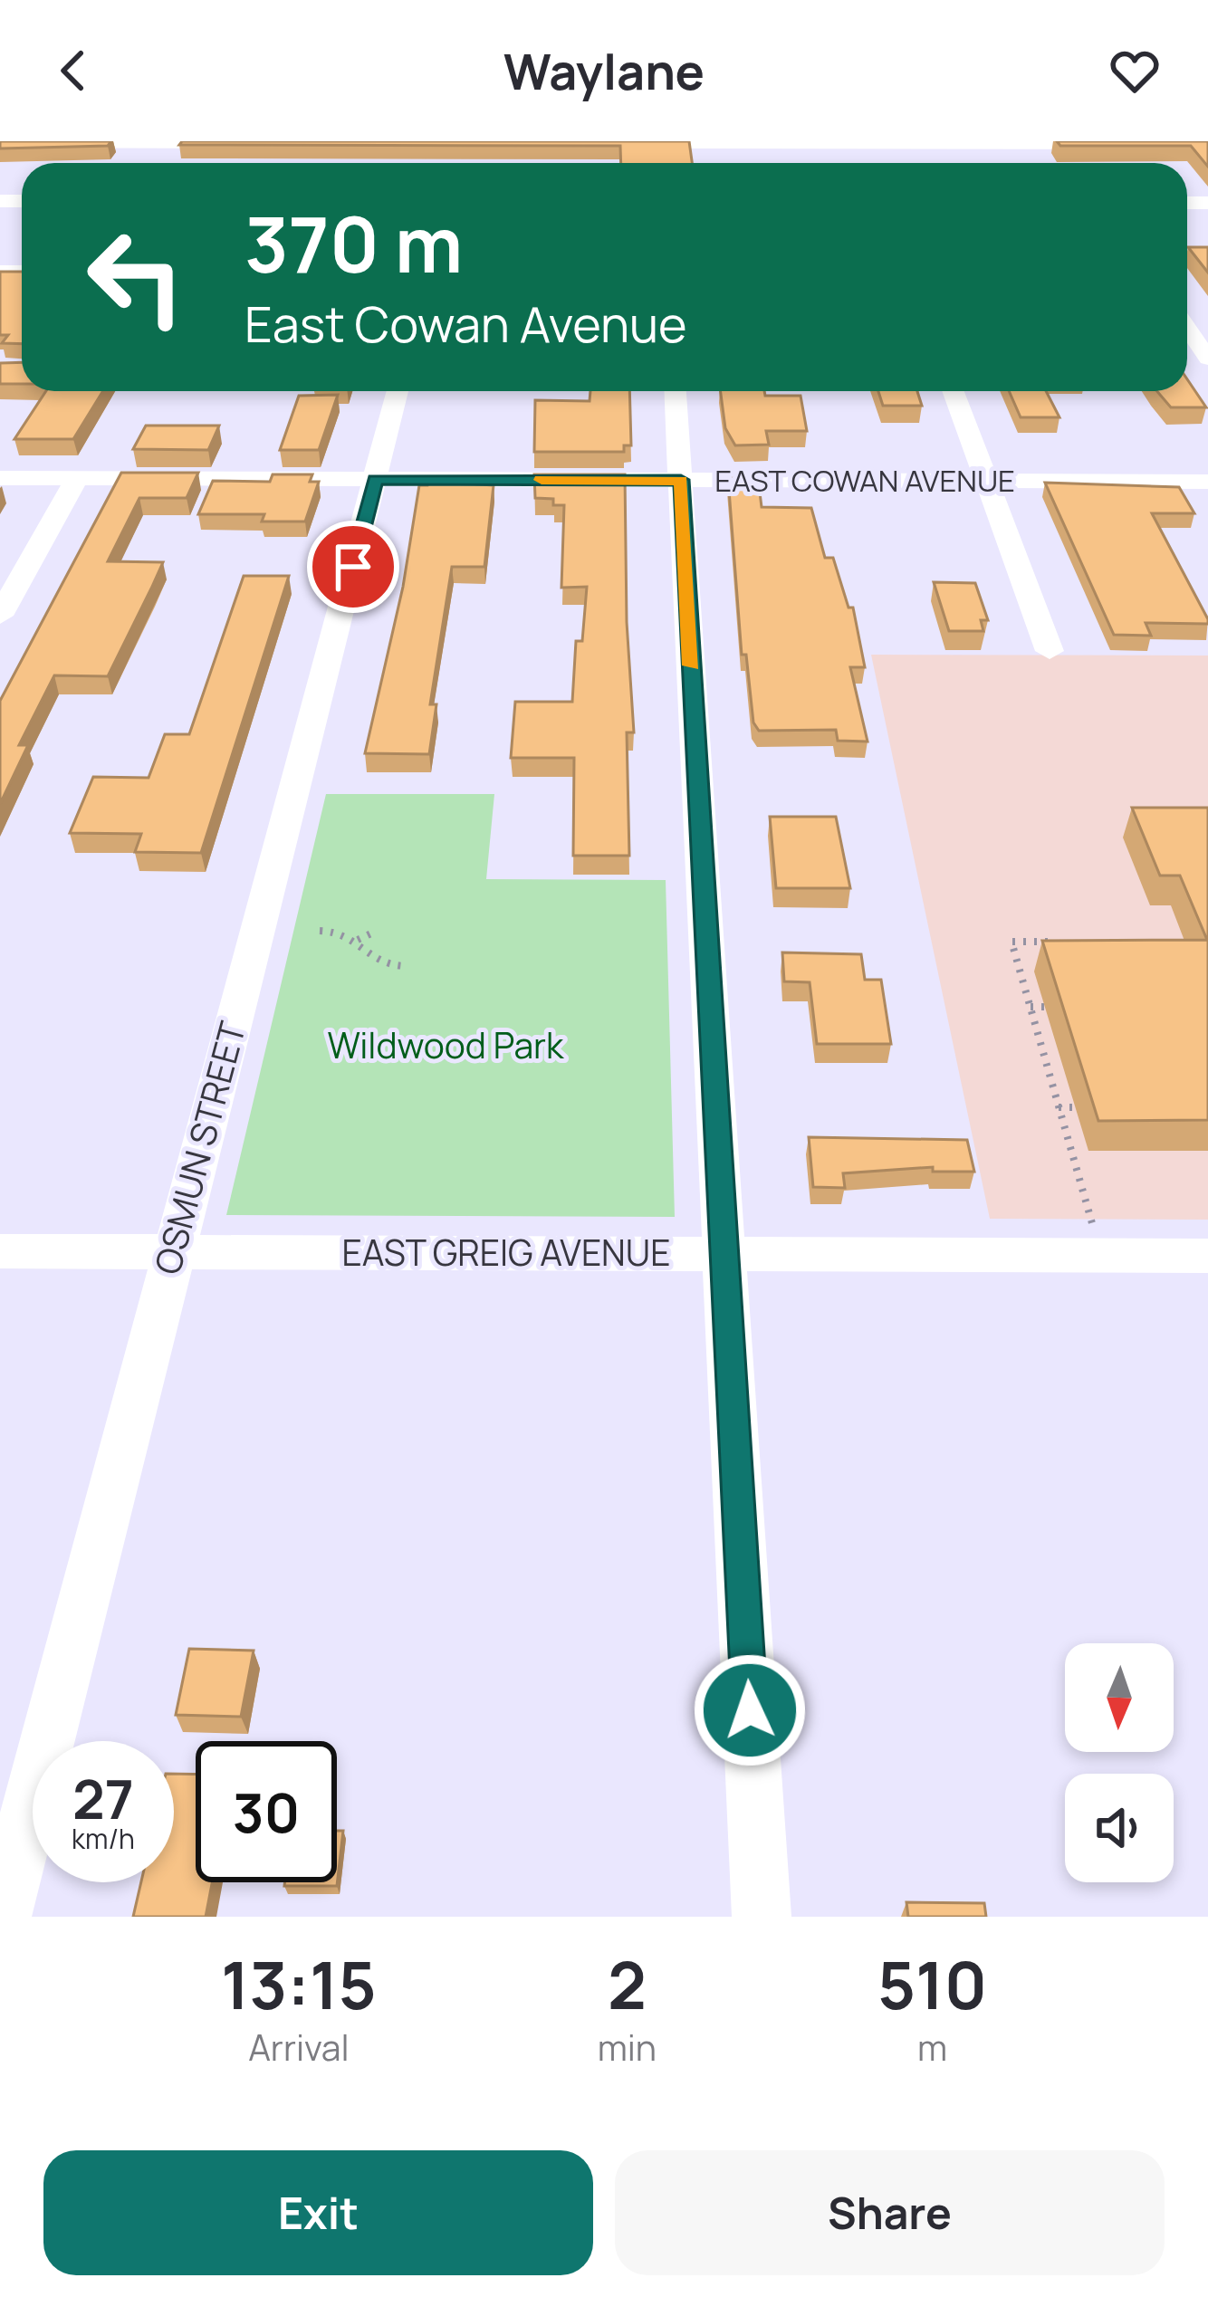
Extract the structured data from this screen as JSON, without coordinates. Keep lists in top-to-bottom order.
{
  "streets": {
    "street": ["EAST COWAN AVENUE", "OSMUN STREET", "EAST GREIG AVENUE"]
  },
  "crossings": [
    ["EAST COWAN AVENUE", "OSMUN STREET"],
    ["OSMUN STREET", "EAST GREIG AVENUE"]
  ],
  "parks": ["Wildwood Park"],
  "north": "bottom",
  "page": {
    "header": "Waylane",
    "turn": ["370 m", "East Cowan Avenue"],
    "speed": "27 km/h",
    "limit": "30",
    "eta": [
      "13:15",
      "Arrival",
      "2",
      "min",
      "510",
      "m"
    ],
    "buttons": ["Exit", "Share"]
  }
}
